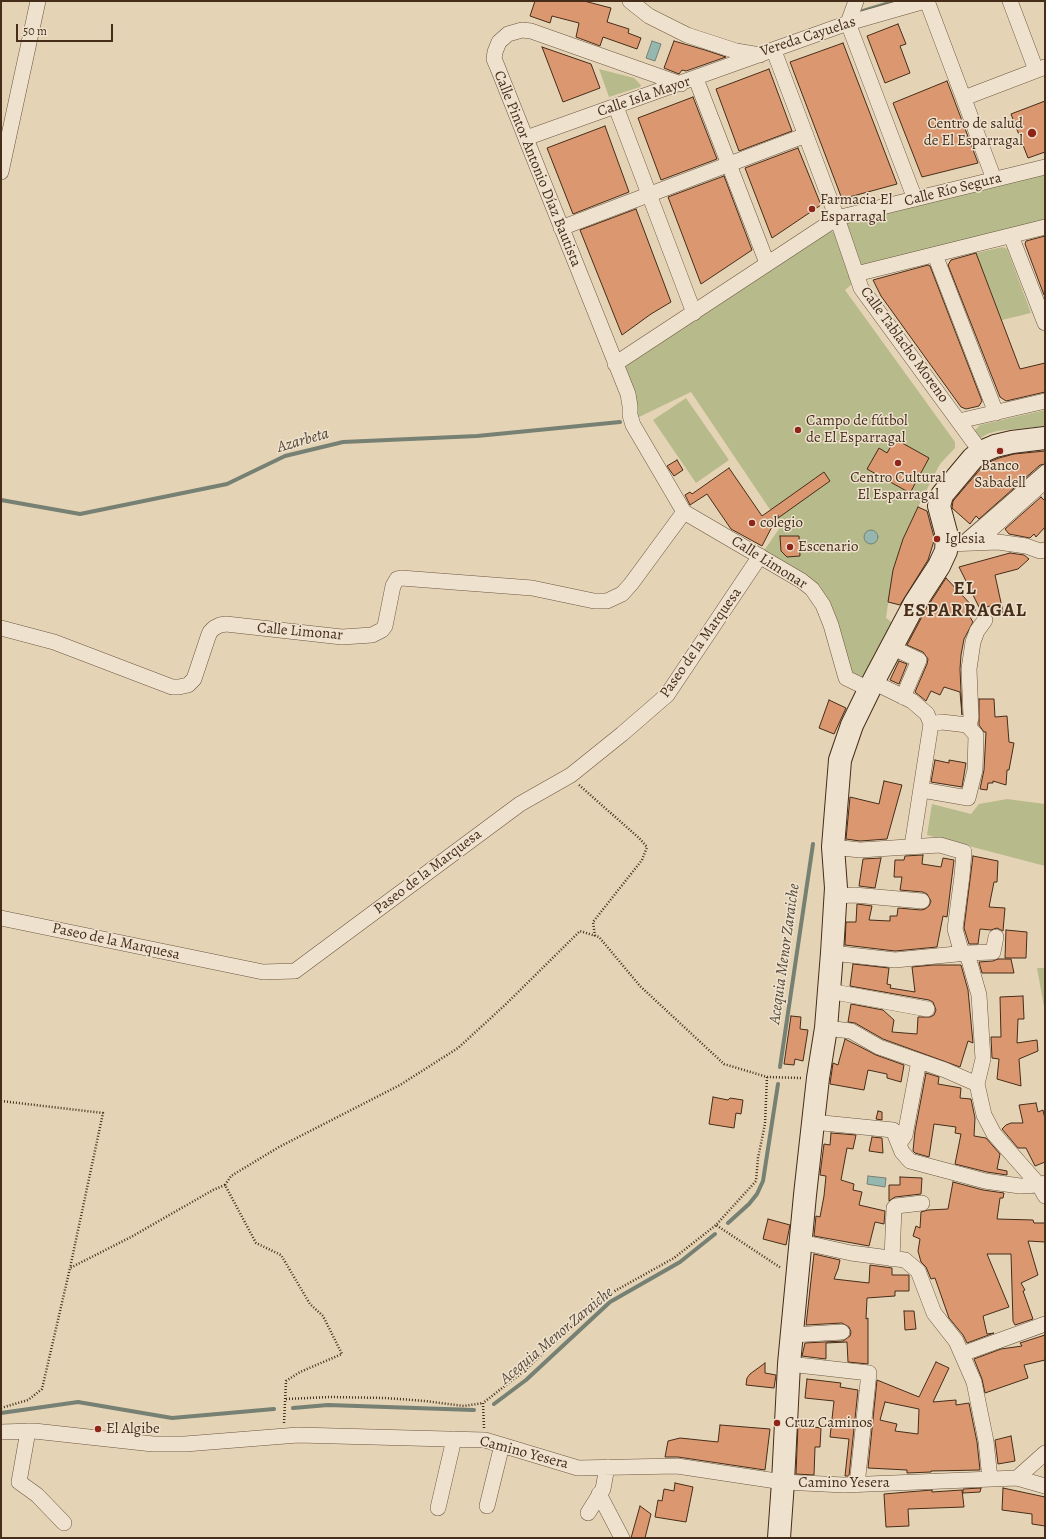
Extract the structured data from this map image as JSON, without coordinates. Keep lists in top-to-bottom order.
{
  "streets": {
    "street": [
      "Vereda Cayuelas",
      "Calle Isla Mayor",
      "Calle Pintor Antonio Díaz Bautista",
      "Calle Río Segura",
      "Calle Tablacho Moreno",
      "Calle Limonar",
      "Paseo de la Marquesa",
      "Camino Yesera"
    ]
  },
  "crossings": [
    ["Vereda Cayuelas", "Calle Isla Mayor"],
    ["Vereda Cayuelas", "Calle Tablacho Moreno"],
    ["Calle Isla Mayor", "Calle Pintor Antonio Díaz Bautista"],
    ["Calle Isla Mayor", "Calle Tablacho Moreno"],
    ["Calle Pintor Antonio Díaz Bautista", "Calle Río Segura"],
    ["Calle Pintor Antonio Díaz Bautista", "Calle Limonar"],
    ["Calle Río Segura", "Calle Tablacho Moreno"],
    ["Calle Río Segura", "Calle Limonar"],
    ["Calle Limonar", "Paseo de la Marquesa"]
  ],
  "districts": ["EL ESPARRAGAL"],
  "water": ["Azarbeta", "Acequia Menor Zaraiche"],
  "places": [
    "Centro de salud de El Esparragal",
    "Farmacia El Esparragal",
    "Campo de fútbol de El Esparragal",
    "Banco Sabadell",
    "Centro Cultural El Esparragal",
    "colegio",
    "Iglesia",
    "Escenario",
    "Cruz Caminos",
    "El Algibe"
  ],
  "scale_bar": "50 m"
}
